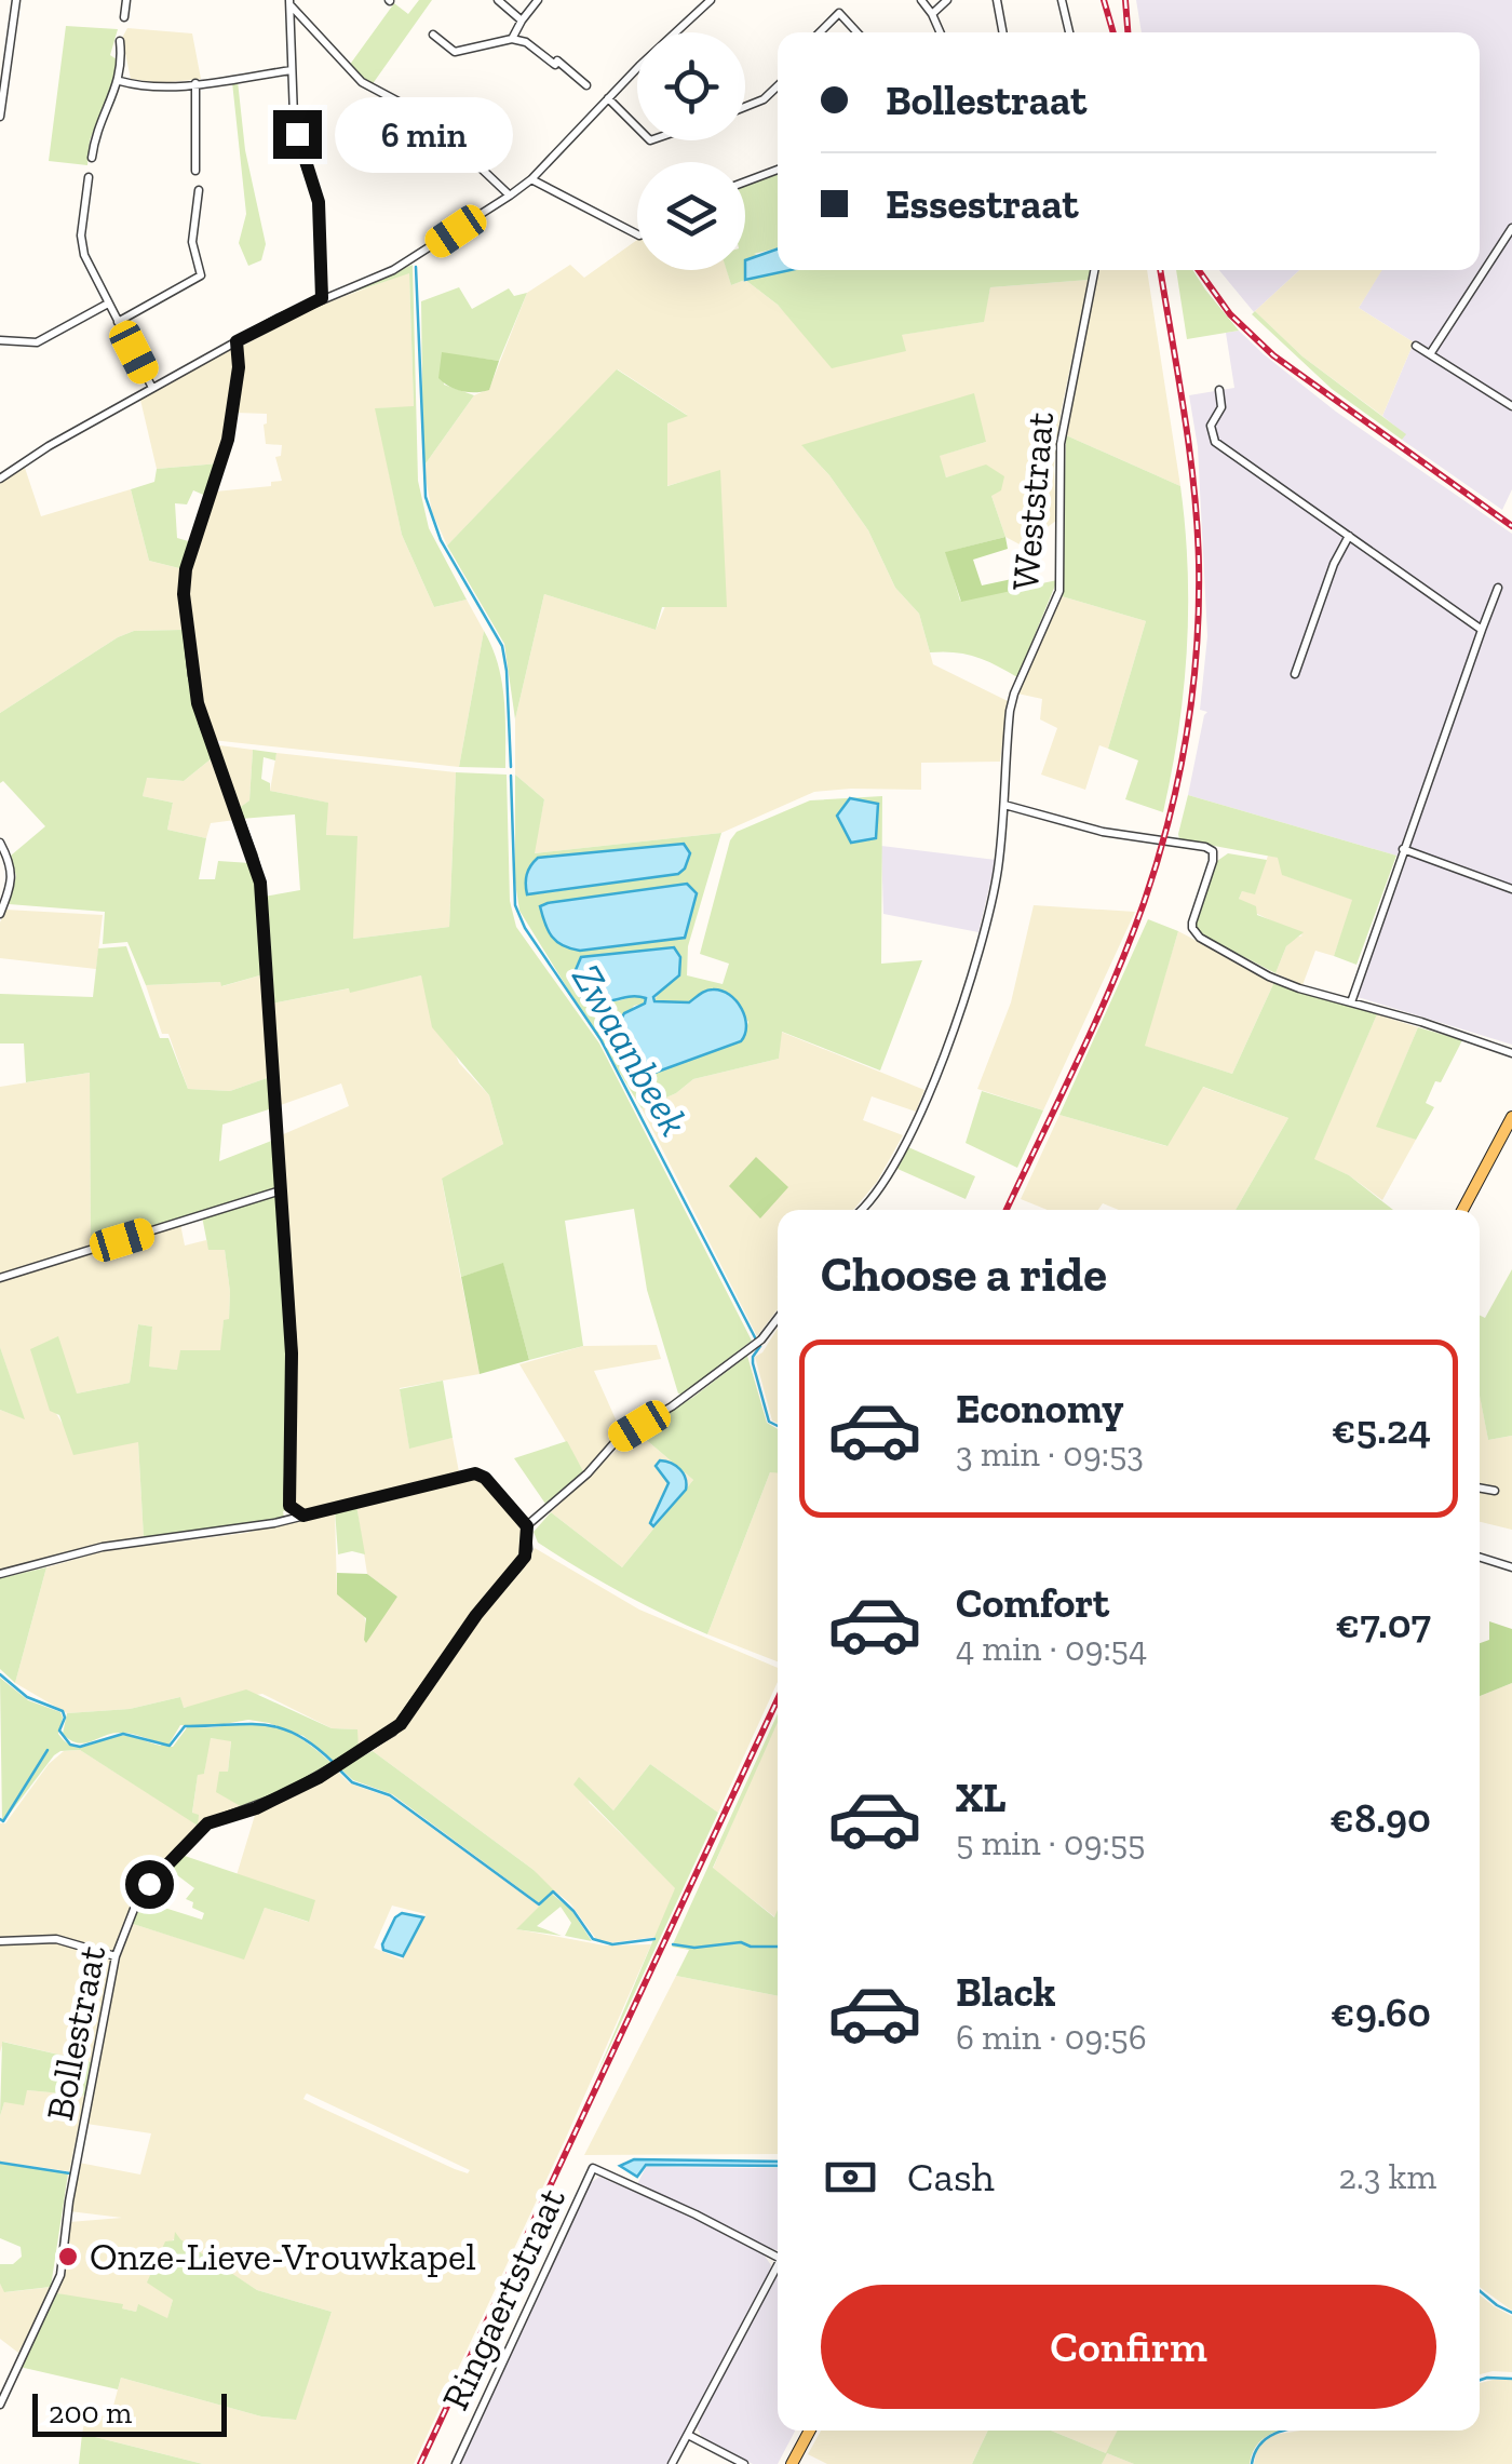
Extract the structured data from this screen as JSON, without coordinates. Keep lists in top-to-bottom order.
{
  "streets": {
    "street": ["Weststraat", "Bollestraat", "Ringaertstraat"]
  },
  "water": ["Zwaanbeek"],
  "places": ["Onze-Lieve-Vrouwkapel"],
  "scale_bar": "200 m",
  "page": {
    "banner": ["Bollestraat", "Essestraat"],
    "bubble": "6 min",
    "heading": "Choose a ride",
    "list": [
      {
        "name": "Economy",
        "note": "3 min · 09:53",
        "value": "€5.24"
      },
      {
        "name": "Comfort",
        "note": "4 min · 09:54",
        "value": "€7.07"
      },
      {
        "name": "XL",
        "note": "5 min · 09:55",
        "value": "€8.90"
      },
      {
        "name": "Black",
        "note": "6 min · 09:56",
        "value": "€9.60"
      }
    ],
    "pay": ["Cash", "2.3 km"],
    "buttons": "Confirm",
    "scale": "200 m"
  }
}
